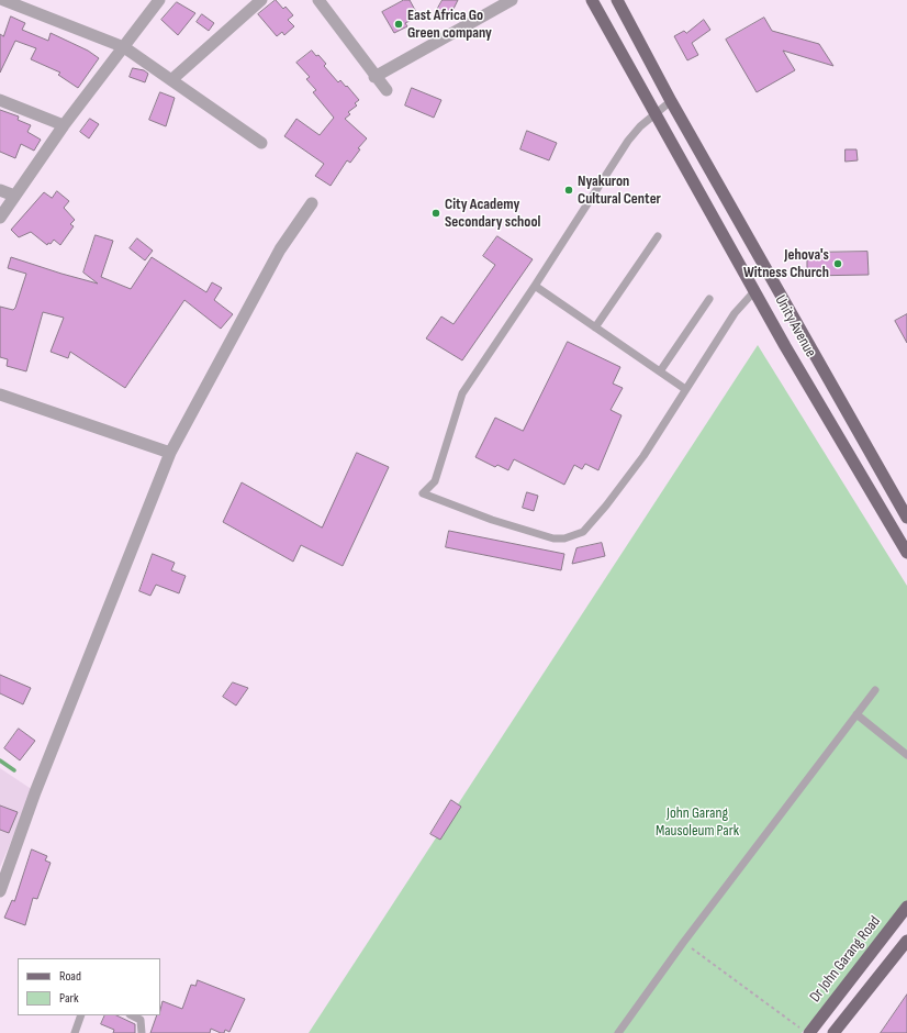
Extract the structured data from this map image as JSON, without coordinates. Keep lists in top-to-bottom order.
{
  "streets": {
    "main road": ["Unity Avenue", "Dr John Garang Road"]
  },
  "parks": ["John Garang Mausoleum Park"],
  "places": [
    "East Africa Go Green company",
    "Nyakuron Cultural Center",
    "City Academy Secondary school",
    "Jehova's Witness Church"
  ],
  "legend": ["Road", "Park"]
}
